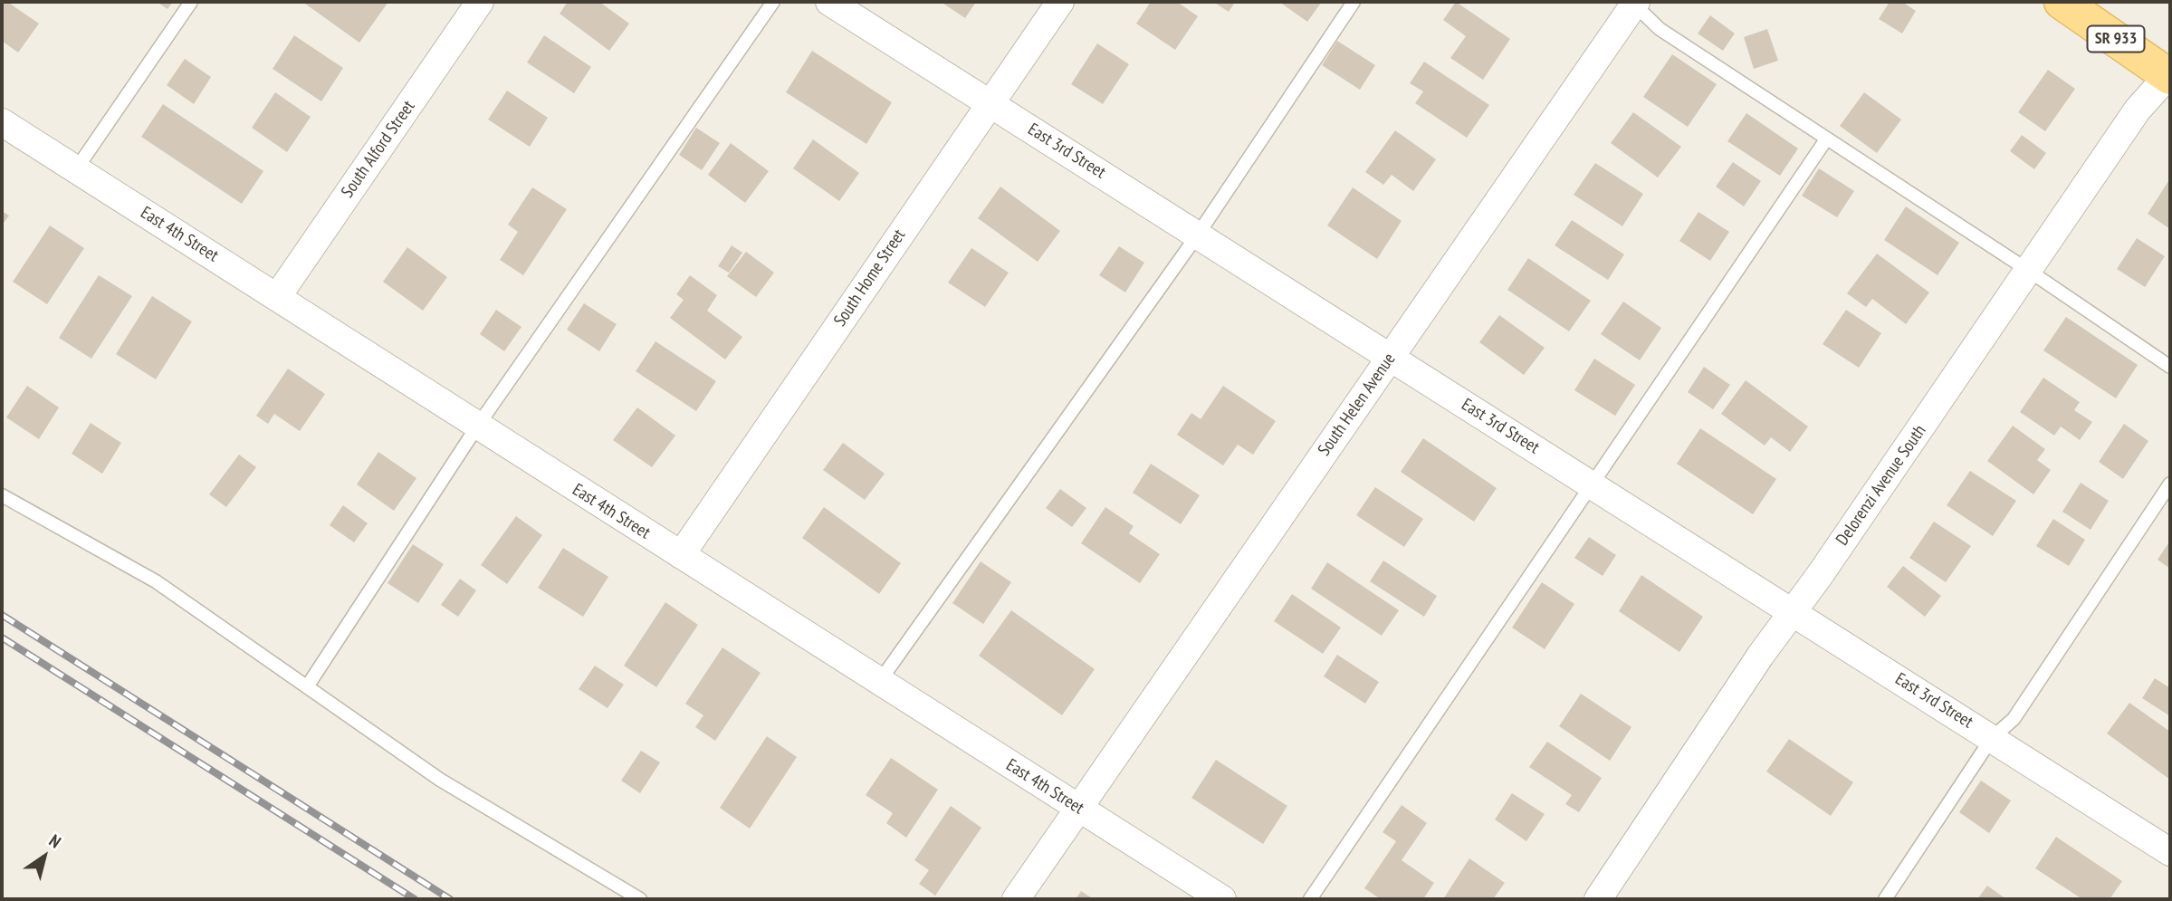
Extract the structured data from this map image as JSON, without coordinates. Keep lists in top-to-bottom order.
{
  "streets": {
    "main road": ["SR 933"],
    "street": [
      "South Alford Street",
      "East 3rd Street",
      "East 4th Street",
      "South Home Street",
      "South Helen Avenue",
      "Delorenzi Avenue South"
    ]
  },
  "crossings": [
    ["SR 933", "Delorenzi Avenue South"],
    ["South Alford Street", "East 4th Street"],
    ["East 3rd Street", "South Home Street"],
    ["East 3rd Street", "South Helen Avenue"],
    ["East 3rd Street", "Delorenzi Avenue South"],
    ["East 4th Street", "South Home Street"],
    ["East 4th Street", "South Helen Avenue"]
  ],
  "north": "top right"
}
